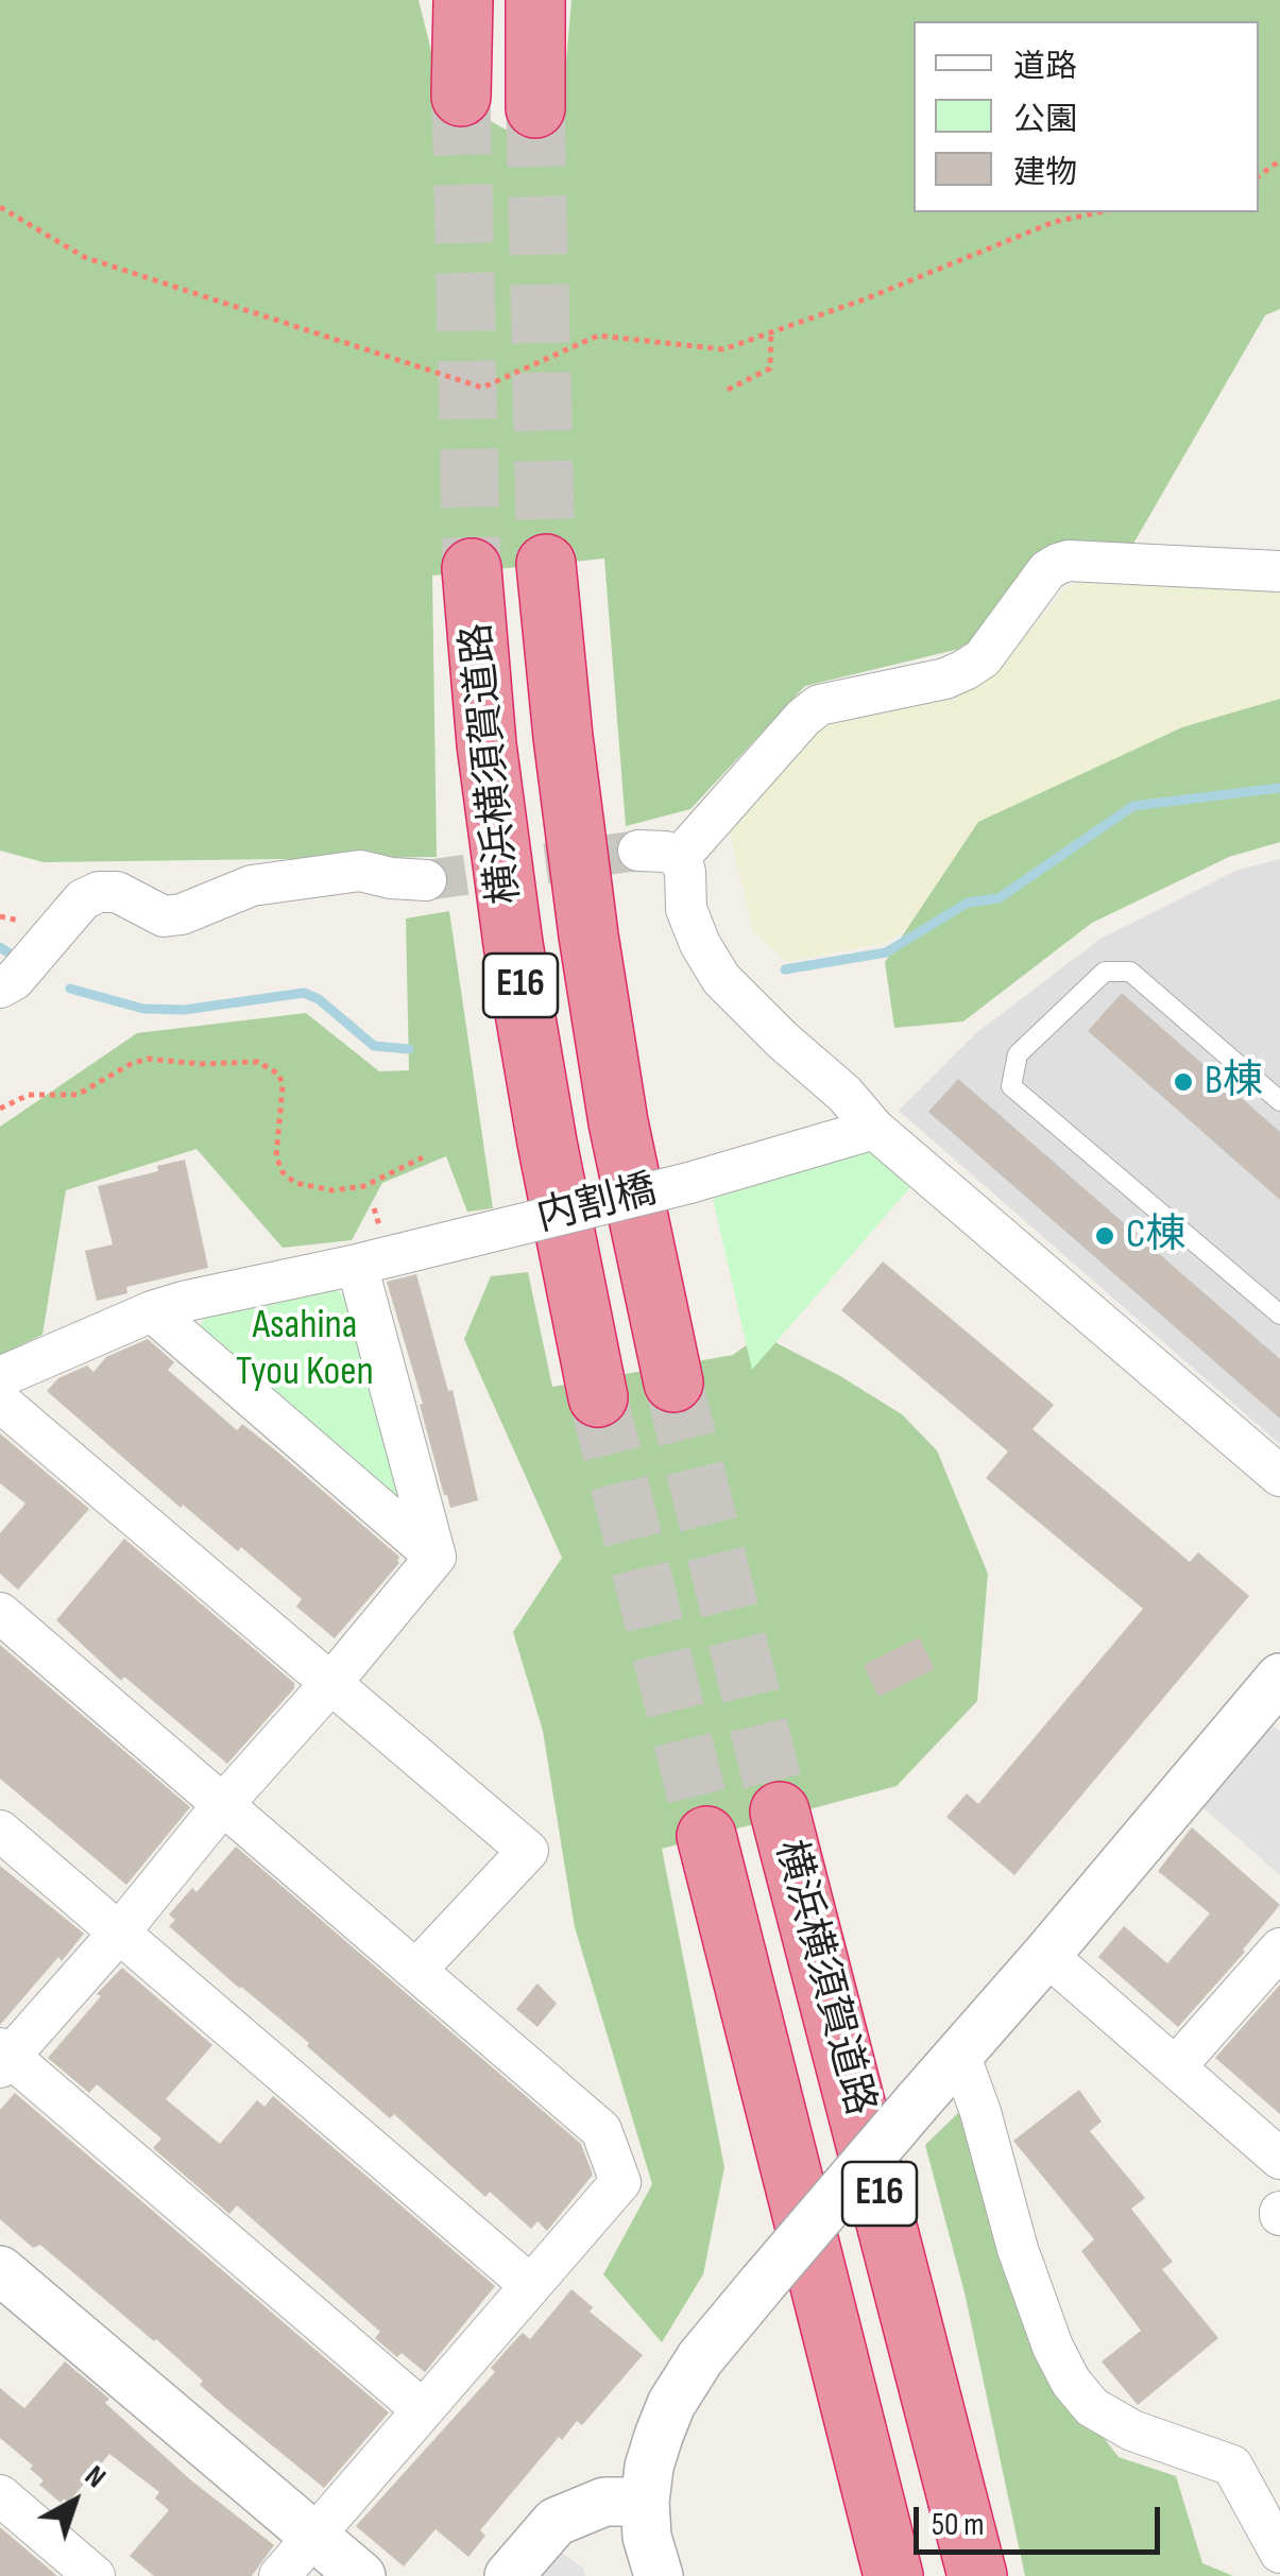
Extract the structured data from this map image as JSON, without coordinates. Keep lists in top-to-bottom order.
{
  "streets": {
    "highway": ["横浜横須賀道路", "E16"],
    "street": ["内割橋"]
  },
  "parks": ["Asahina Tyou Koen"],
  "places": ["B棟", "C棟"],
  "legend": ["道路", "公園", "建物"],
  "scale_bar": "50 m",
  "north": "top right"
}
